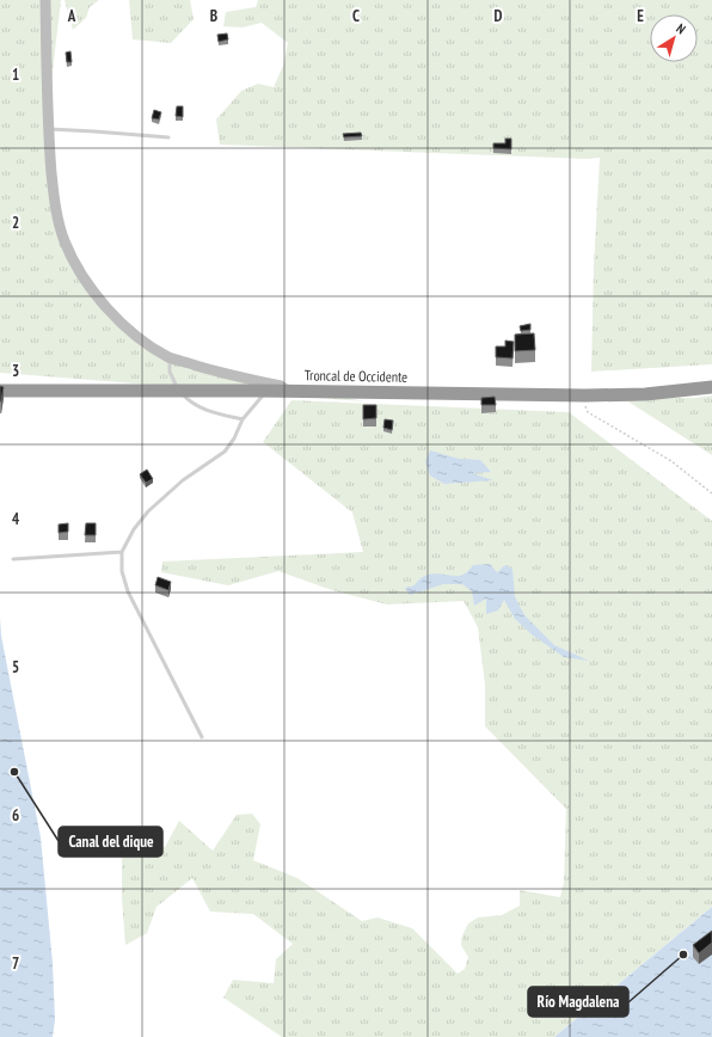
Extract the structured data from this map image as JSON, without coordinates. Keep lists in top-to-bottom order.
{
  "streets": {
    "highway": ["Troncal de Occidente"]
  },
  "places": ["Canal del dique", "Río Magdalena"],
  "north": "top right",
  "grid": {
    "columns": [
      "A",
      "B",
      "C",
      "D",
      "E"
    ],
    "rows": [
      "1",
      "2",
      "3",
      "4",
      "5",
      "6",
      "7"
    ]
  }
}
